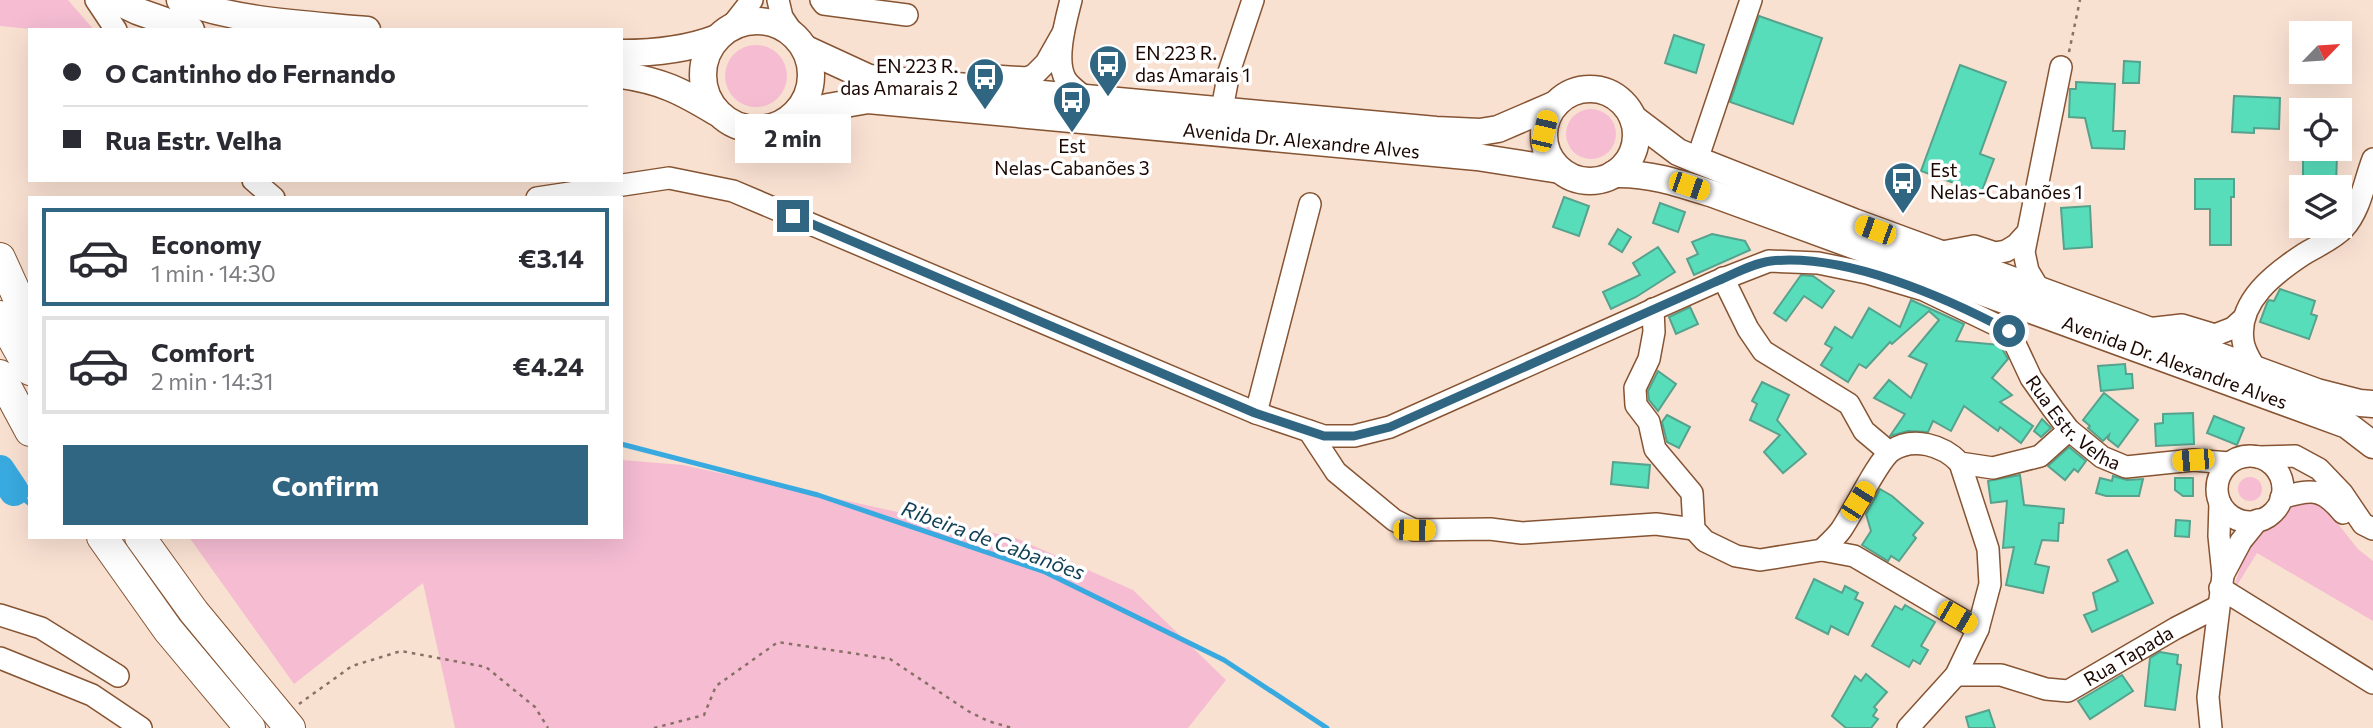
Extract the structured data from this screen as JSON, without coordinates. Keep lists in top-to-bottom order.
{
  "streets": {
    "main road": ["Avenida Dr. Alexandre Alves"],
    "street": ["Rua Estr. Velha", "Rua Tapada"]
  },
  "crossings": [
    ["Avenida Dr. Alexandre Alves", "Rua Estr. Velha"]
  ],
  "water": ["Ribeira de Cabanões"],
  "places": {
    "bus stop": [
      "EN 223 R. das Amarais 1",
      "EN 223 R. das Amarais 2",
      "Est Nelas-Cabanões 3",
      "Est Nelas-Cabanões 1"
    ]
  },
  "north": "top right",
  "page": {
    "banner": ["O Cantinho do Fernando", "Rua Estr. Velha"],
    "bubble": "2 min",
    "list": [
      {
        "name": "Economy",
        "note": "1 min · 14:30",
        "value": "€3.14"
      },
      {
        "name": "Comfort",
        "note": "2 min · 14:31",
        "value": "€4.24"
      }
    ],
    "buttons": "Confirm"
  }
}
